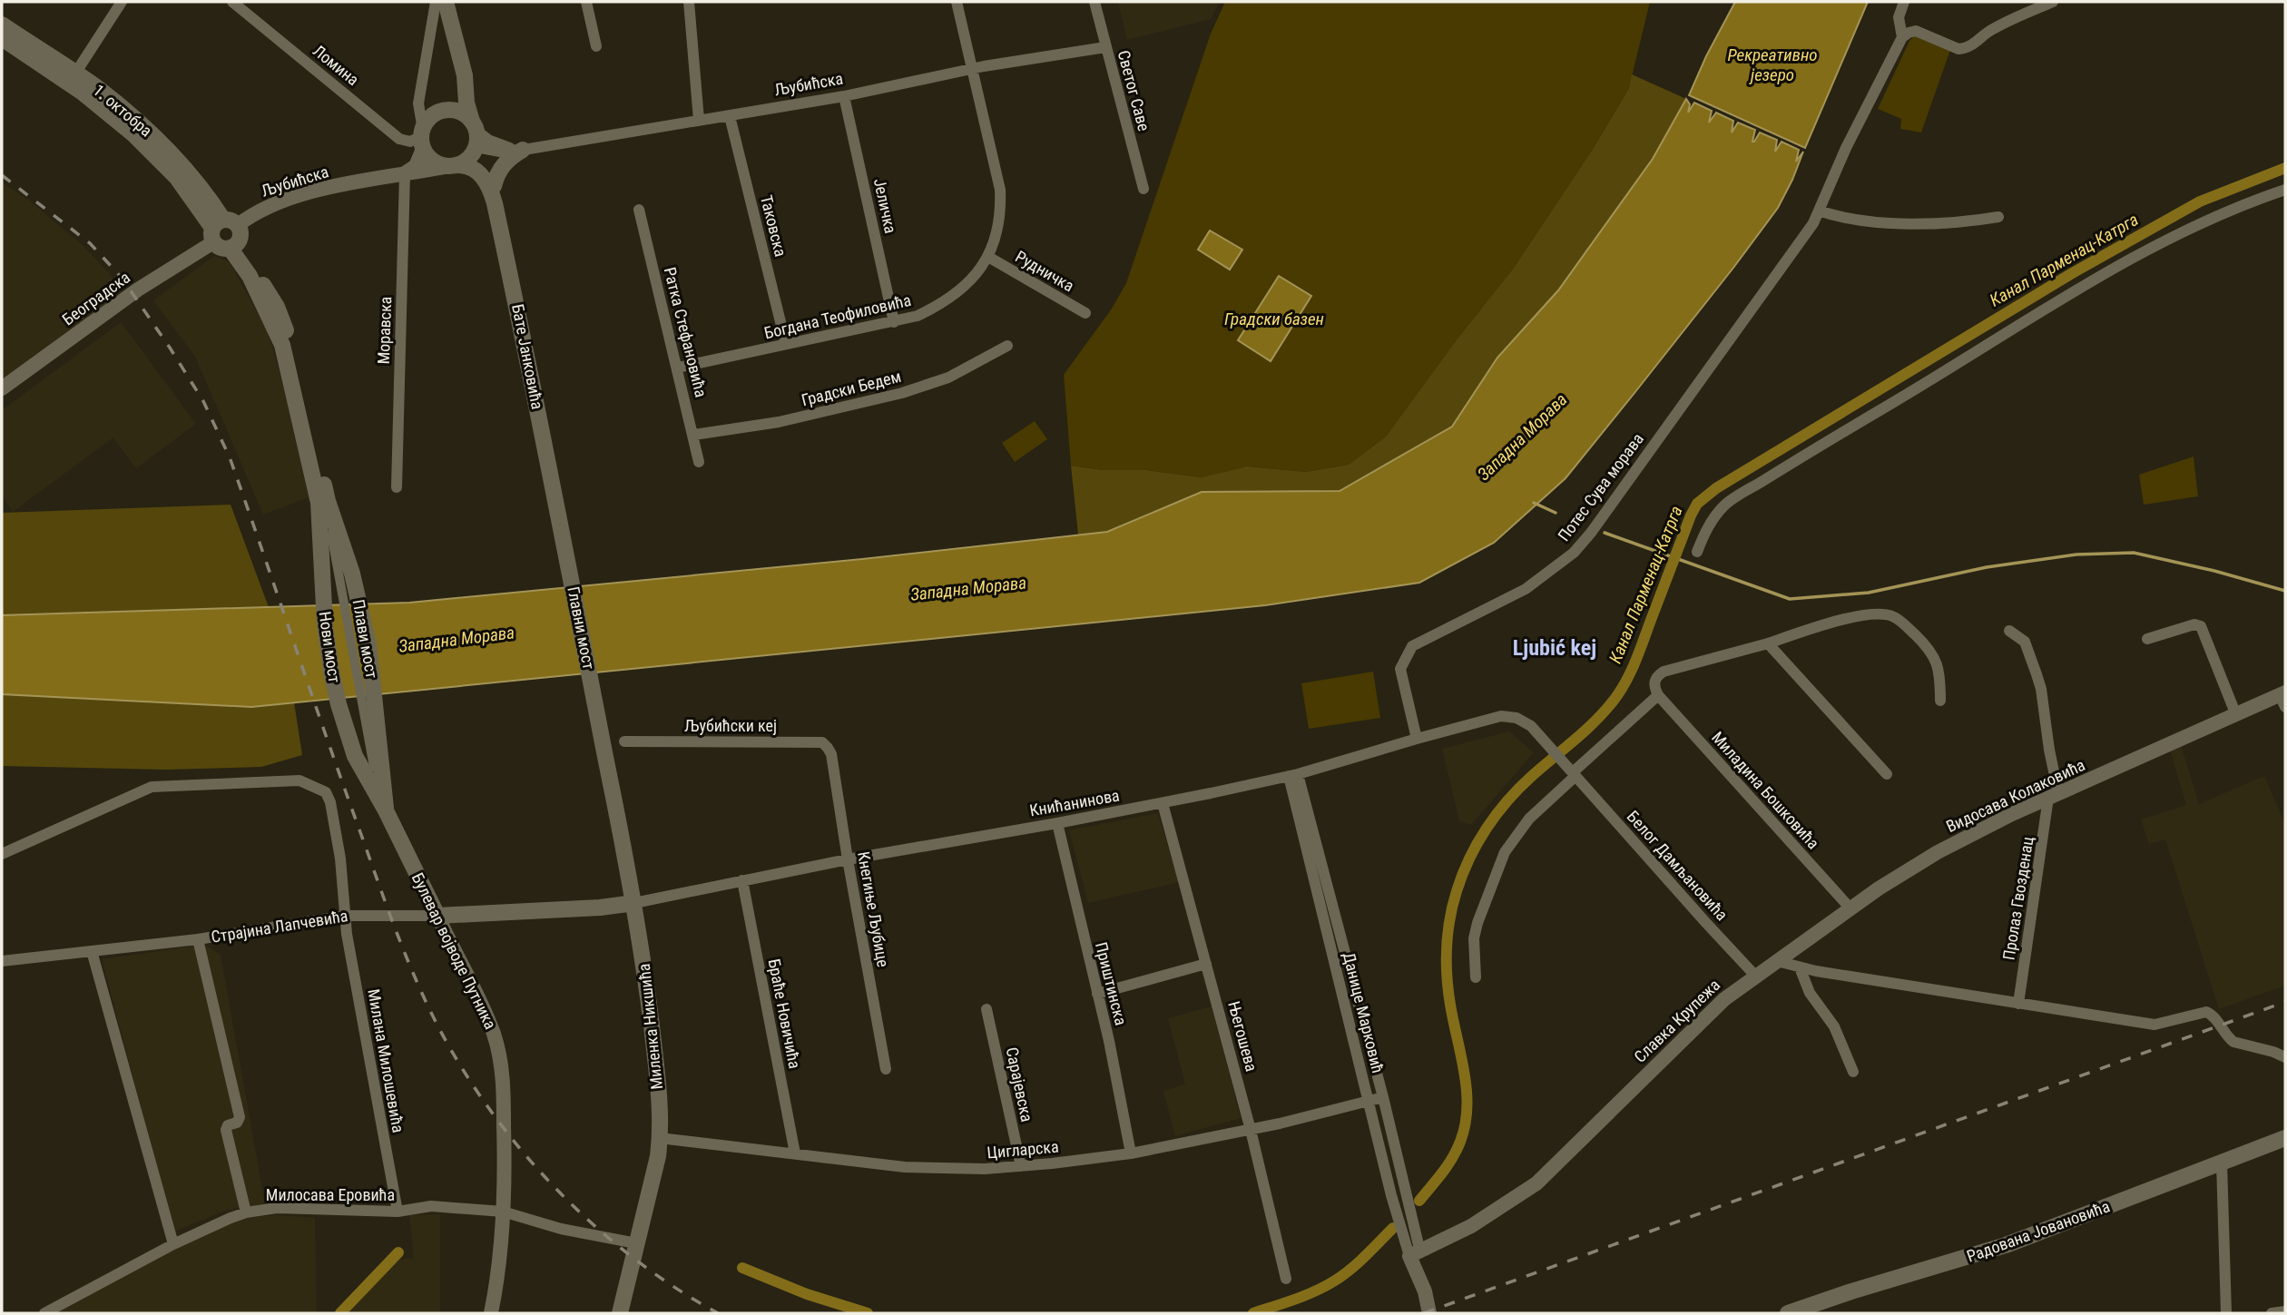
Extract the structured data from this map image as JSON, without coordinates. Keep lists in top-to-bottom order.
{
  "streets": {
    "main road": [
      "1. октобра",
      "Бате Јанковића",
      "Главни мост",
      "Нови мост",
      "Страјина Лапчевића",
      "Булевар војводе Путника",
      "Миленка Никшића",
      "Радована Јовановића"
    ],
    "street": [
      "Ломина",
      "Љубићска",
      "Светог Саве",
      "Јеличка",
      "Таковска",
      "Рудничка",
      "Београдска",
      "Богдана Теофиловића",
      "Моравска",
      "Ратка Стефановића",
      "Градски Бедем",
      "Потес Сува морава",
      "Љубићски кеј",
      "Миладина Бошковића",
      "Видосава Колаковића",
      "Книћанинова",
      "Белог Дамљановића",
      "Пролаз Гвозденац",
      "Кнегиње Љубице",
      "Приштинска",
      "Данице Марковић",
      "Браће Новичића",
      "Славка Крупежа",
      "Његошева",
      "Милана Милошевића",
      "Сарајевска",
      "Цигларска",
      "Милосава Еровића"
    ]
  },
  "crossings": [
    ["Ломина", "Љубићска"],
    ["Ломина", "Бате Јанковића"],
    ["Љубићска", "Светог Саве"],
    ["Љубићска", "1. октобра"],
    ["Љубићска", "Јеличка"],
    ["Љубићска", "Таковска"],
    ["Љубићска", "Београдска"],
    ["Љубићска", "Богдана Теофиловића"],
    ["Љубићска", "Моравска"],
    ["Љубићска", "Бате Јанковића"],
    ["1. октобра", "Београдска"],
    ["Јеличка", "Богдана Теофиловића"],
    ["Таковска", "Богдана Теофиловића"],
    ["Рудничка", "Богдана Теофиловића"],
    ["Богдана Теофиловића", "Ратка Стефановића"],
    ["Ратка Стефановића", "Градски Бедем"],
    ["Бате Јанковића", "Главни мост"],
    ["Потес Сува морава", "Книћанинова"],
    ["Главни мост", "Миленка Никшића"],
    ["Нови мост", "Булевар војводе Путника"],
    ["Љубићски кеј", "Кнегиње Љубице"],
    ["Миладина Бошковића", "Видосава Колаковића"],
    ["Видосава Колаковића", "Пролаз Гвозденац"],
    ["Видосава Колаковића", "Славка Крупежа"],
    ["Книћанинова", "Белог Дамљановића"],
    ["Книћанинова", "Кнегиње Љубице"],
    ["Книћанинова", "Страјина Лапчевића"],
    ["Книћанинова", "Приштинска"],
    ["Книћанинова", "Данице Марковић"],
    ["Книћанинова", "Браће Новичића"],
    ["Книћанинова", "Миленка Никшића"],
    ["Книћанинова", "Његошева"],
    ["Белог Дамљановића", "Славка Крупежа"],
    ["Страјина Лапчевића", "Булевар војводе Путника"],
    ["Страјина Лапчевића", "Миленка Никшића"],
    ["Страјина Лапчевића", "Милана Милошевића"],
    ["Булевар војводе Путника", "Милосава Еровића"],
    ["Приштинска", "Цигларска"],
    ["Данице Марковић", "Славка Крупежа"],
    ["Данице Марковић", "Цигларска"],
    ["Браће Новичића", "Цигларска"],
    ["Миленка Никшића", "Цигларска"],
    ["Миленка Никшића", "Милосава Еровића"],
    ["Његошева", "Цигларска"],
    ["Милана Милошевића", "Милосава Еровића"],
    ["Сарајевска", "Цигларска"]
  ],
  "districts": ["Ljubić kej"],
  "water": [
    "Рекреативно језеро",
    "Канал Парменац-Катрга",
    "Градски базен",
    "Западна Морава"
  ]
}
